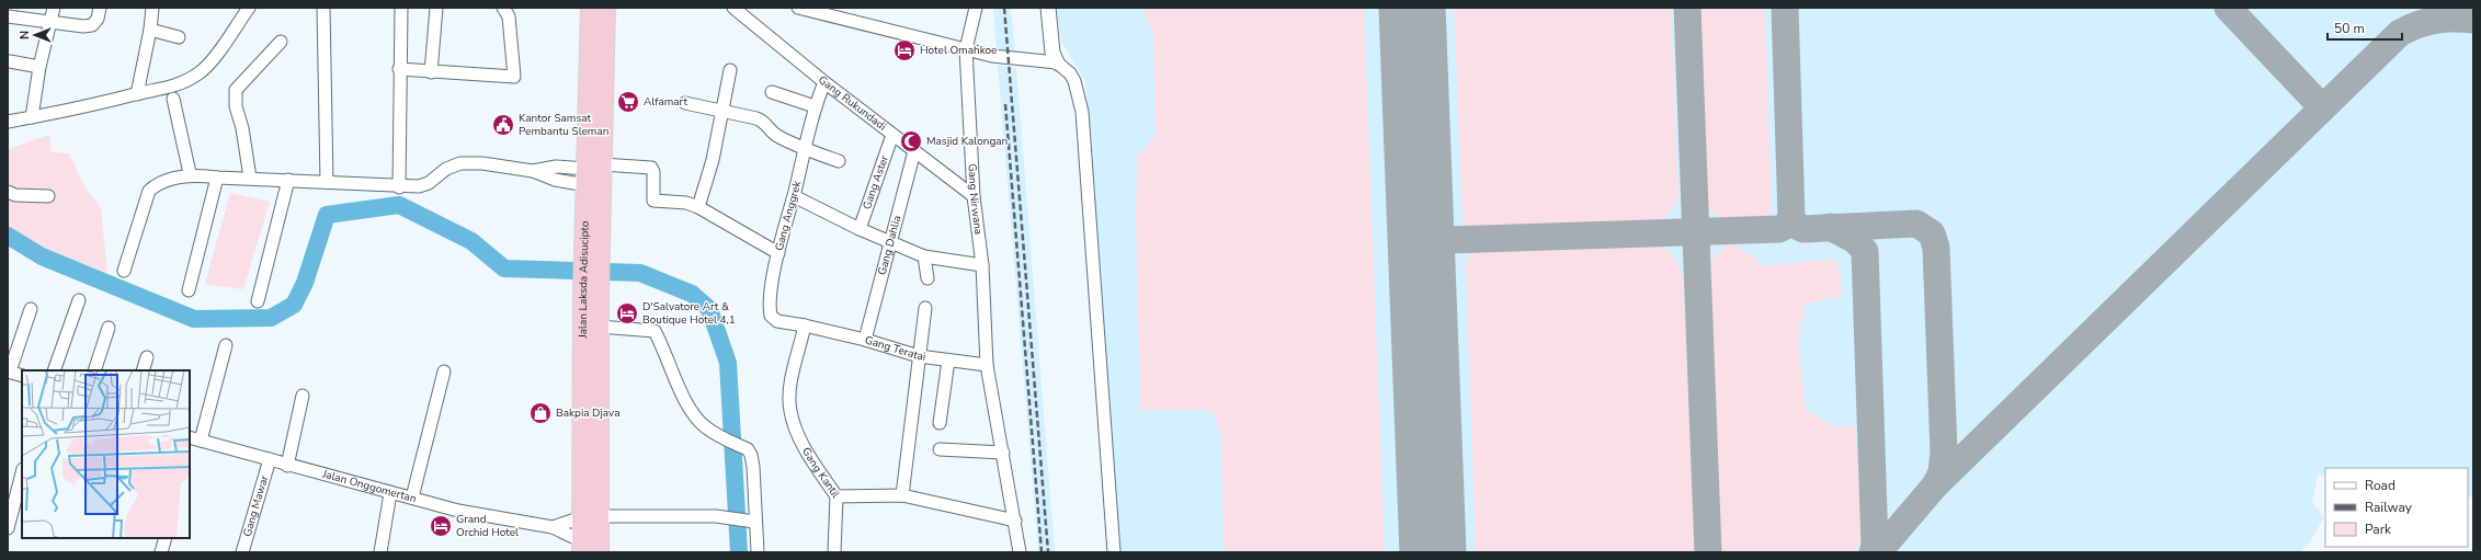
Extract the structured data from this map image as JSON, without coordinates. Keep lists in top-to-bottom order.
{
  "streets": {
    "highway": ["Jalan Laksda Adisucipto"],
    "street": [
      "Gang Rukundadi",
      "Gang Aster",
      "Gang Nirwana",
      "Gang Anggrek",
      "Gang Dahlia",
      "Gang Teratai",
      "Gang Kantil",
      "Jalan Onggomertan",
      "Gang Mawar"
    ]
  },
  "crossings": [
    ["Gang Rukundadi", "Gang Aster"],
    ["Gang Rukundadi", "Gang Nirwana"],
    ["Gang Rukundadi", "Gang Anggrek"],
    ["Gang Rukundadi", "Gang Dahlia"],
    ["Gang Nirwana", "Gang Teratai"],
    ["Gang Nirwana", "Gang Kantil"],
    ["Gang Anggrek", "Gang Teratai"],
    ["Gang Anggrek", "Gang Kantil"],
    ["Gang Dahlia", "Gang Teratai"],
    ["Gang Teratai", "Gang Kantil"],
    ["Jalan Onggomertan", "Gang Mawar"]
  ],
  "places": {
    "hotel": ["Hotel Omahkoe", "D'Salvatore Art & Boutique Hotel 4,1", "Grand Orchid Hotel"],
    "supermarket": ["Alfamart"],
    "public building": ["Kantor Samsat Pembantu Sleman"],
    "mosque": ["Masjid Kalongan"],
    "shop": ["Bakpia Djava"]
  },
  "legend": ["Road", "Railway", "Park"],
  "scale_bar": "50 m",
  "north": "left"
}
